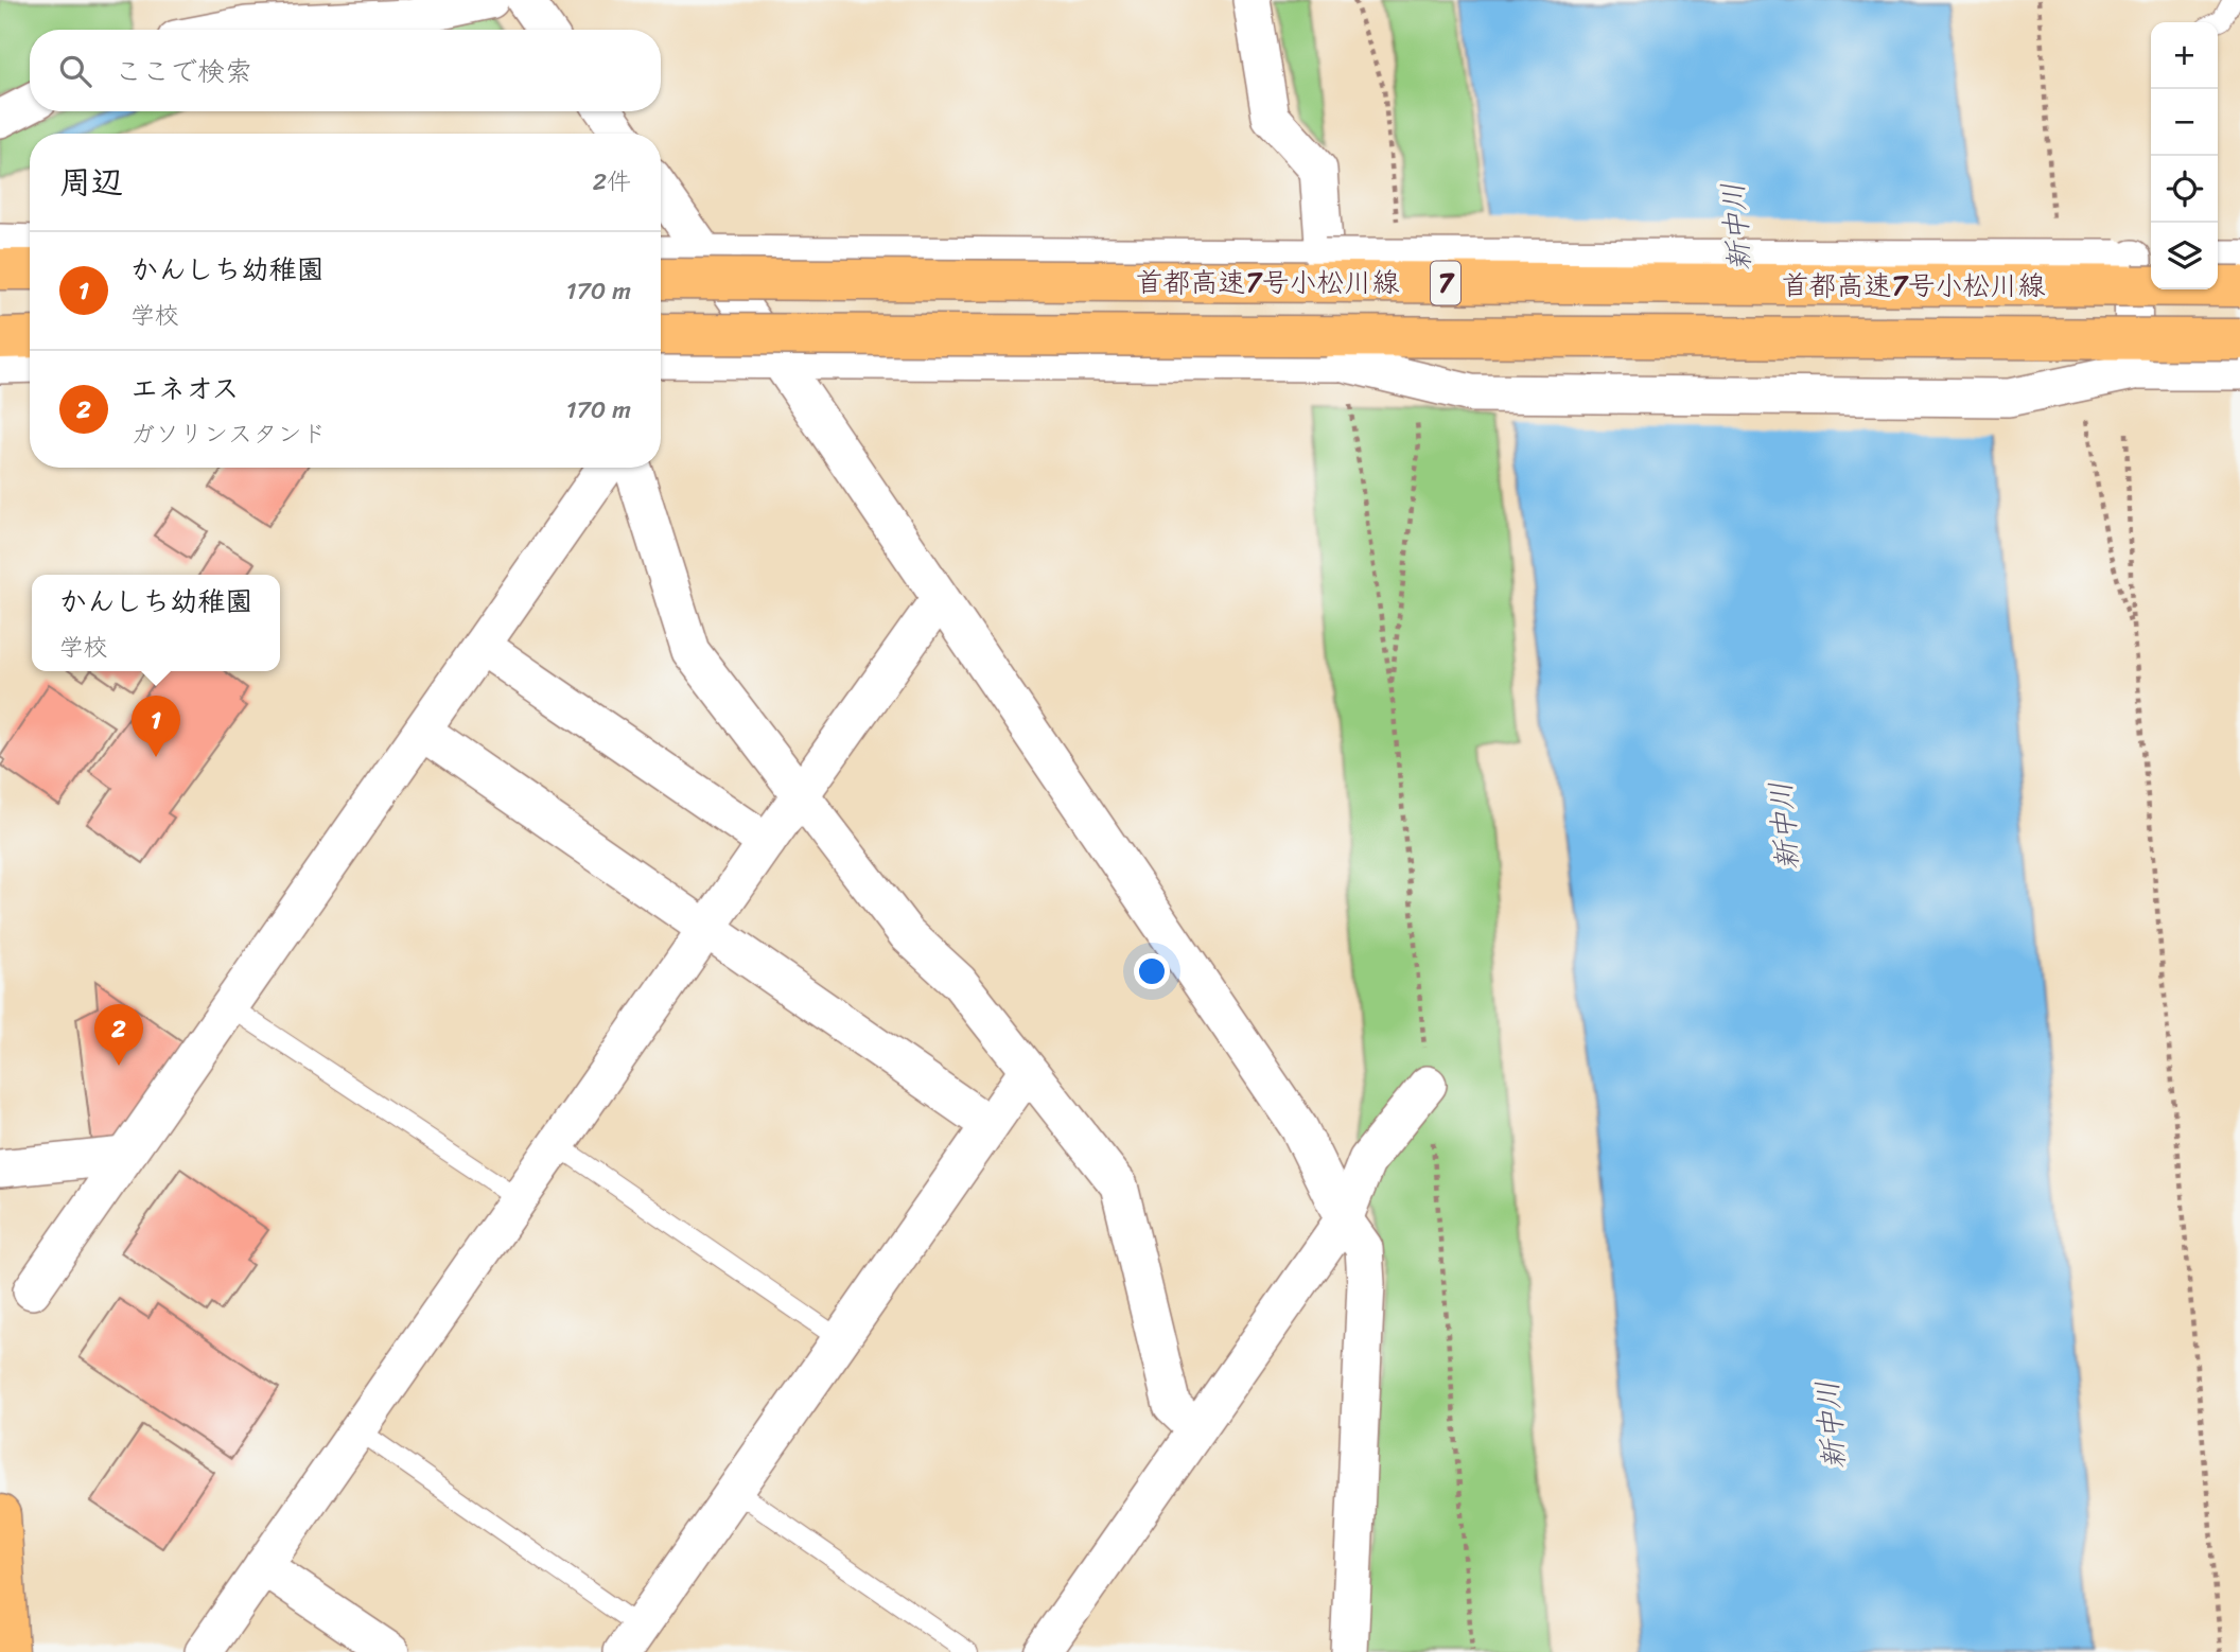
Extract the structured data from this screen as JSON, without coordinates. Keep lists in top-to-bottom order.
{
  "streets": {
    "main road": ["首都高速7号小松川線", "7"]
  },
  "water": ["新中川"],
  "page": {
    "map_buttons": ["+", "−"],
    "search": "ここで検索",
    "heading": ["周辺", "2件"],
    "list": [
      {
        "mark": "1",
        "name": "かんしち幼稚園",
        "note": "学校",
        "value": "170 m"
      },
      {
        "mark": "2",
        "name": "エネオス",
        "note": "ガソリンスタンド",
        "value": "170 m"
      }
    ],
    "popup": ["かんしち幼稚園", "学校"],
    "pins": ["1", "2"]
  }
}
